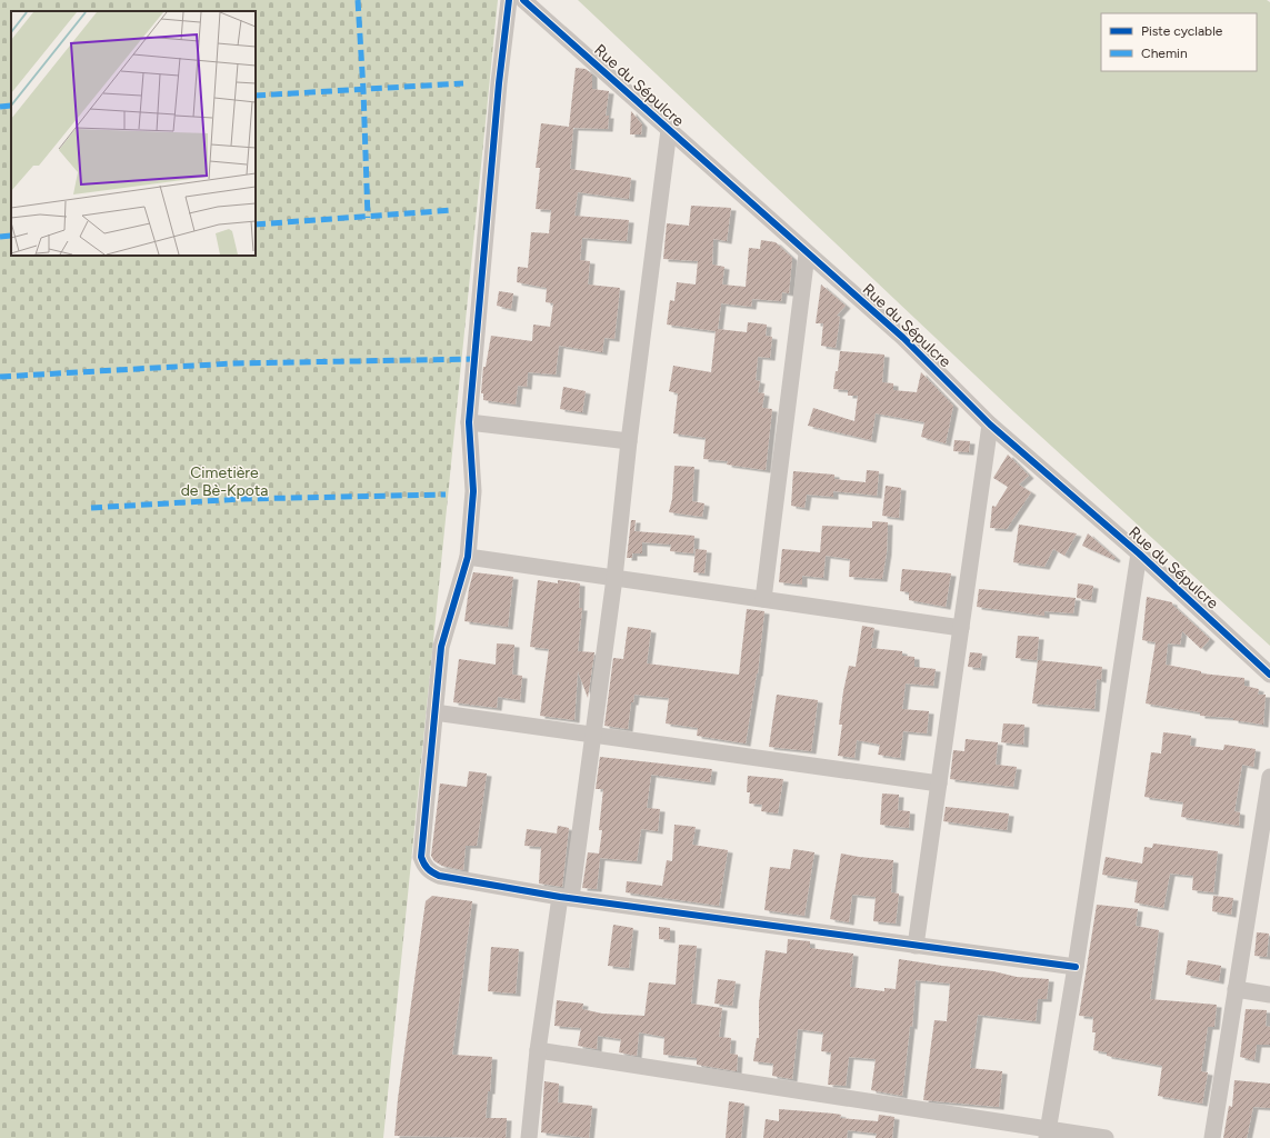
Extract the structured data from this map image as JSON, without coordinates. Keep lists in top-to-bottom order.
{
  "streets": {
    "street": ["Rue du Sépulcre"]
  },
  "parks": ["Cimetière de Bè-Kpota"],
  "legend": ["Piste cyclable", "Chemin"]
}
